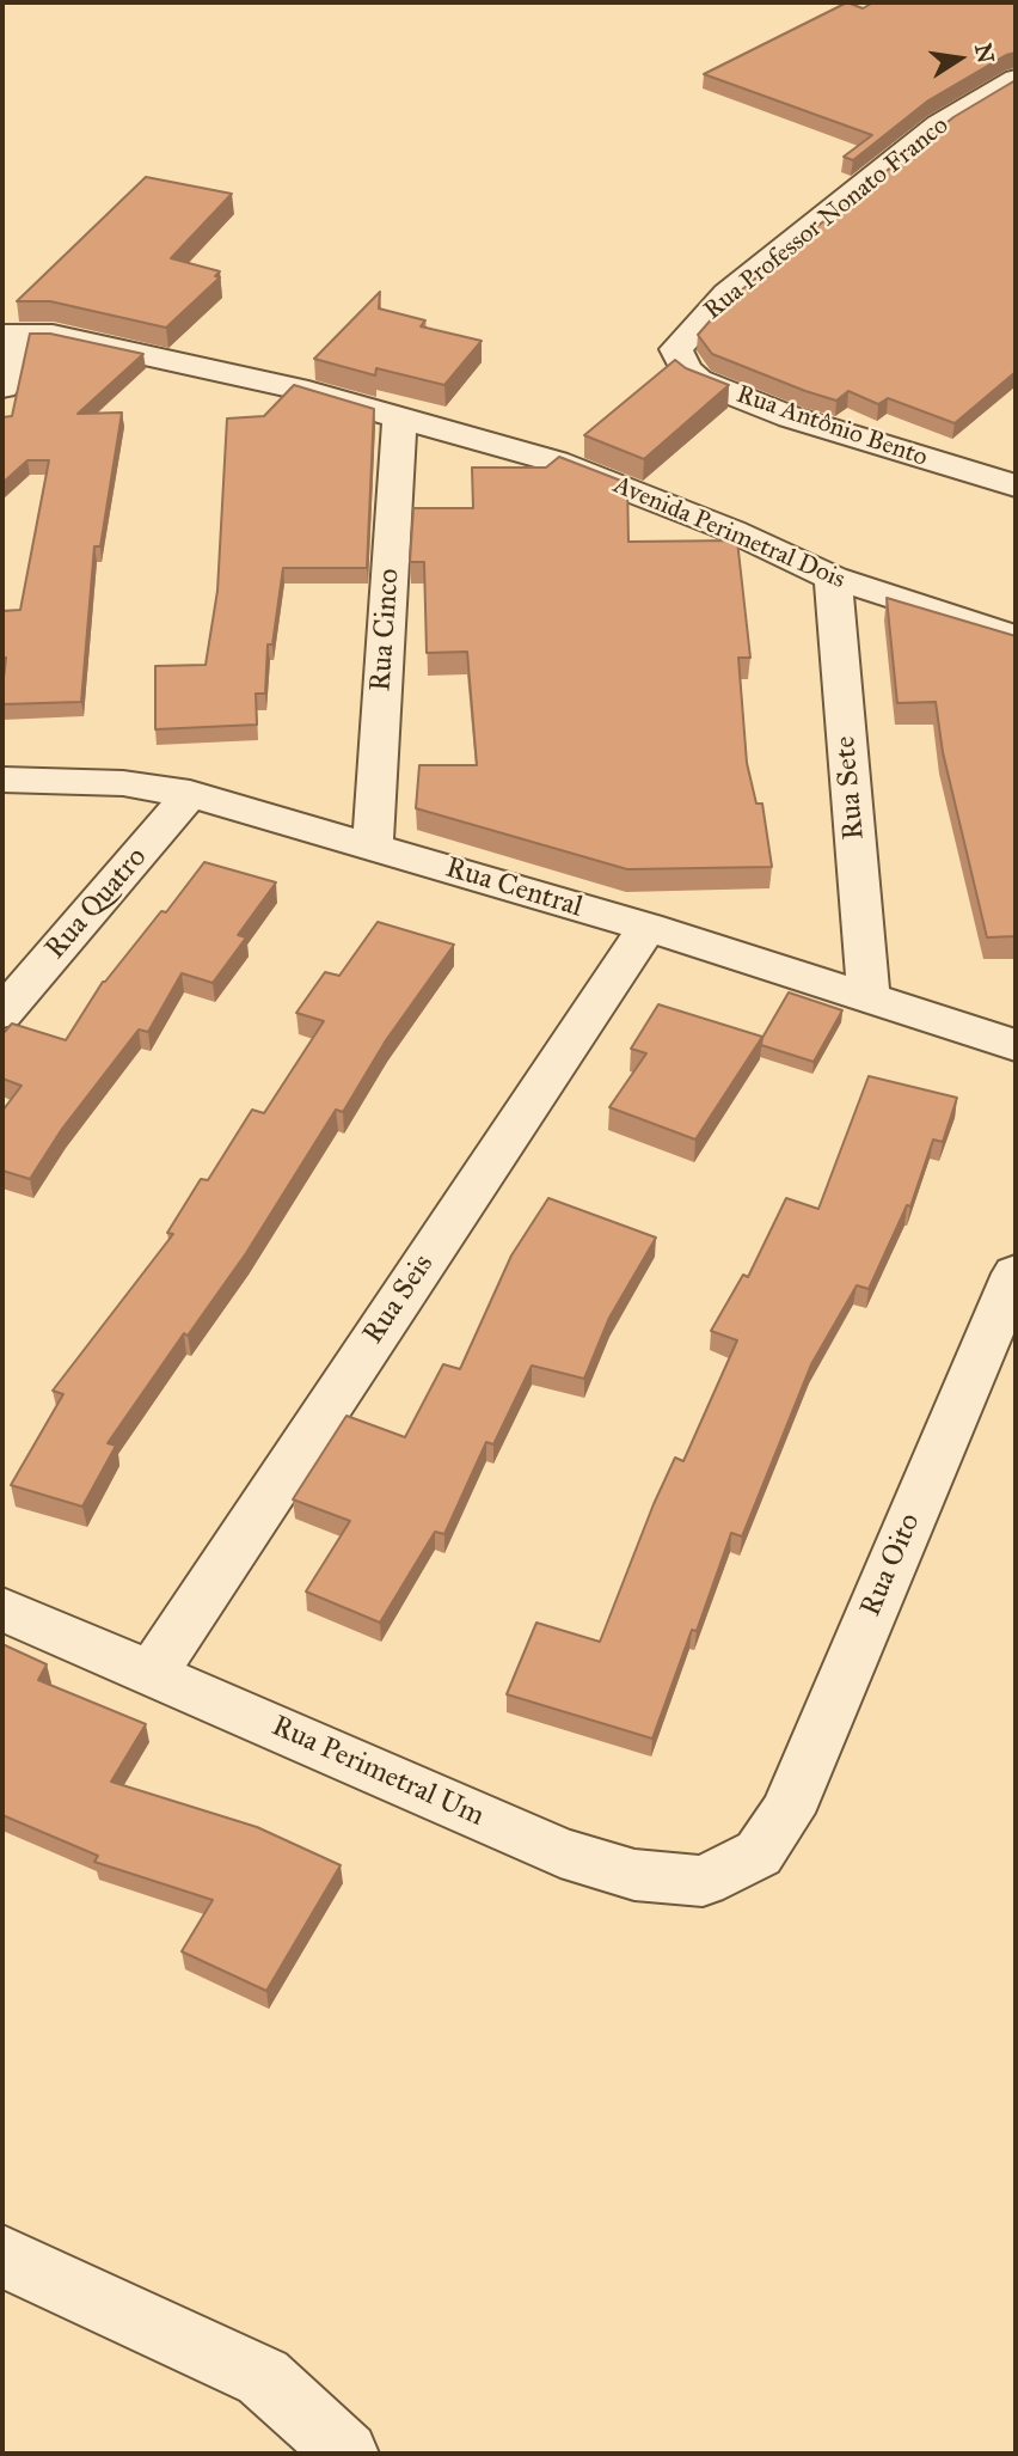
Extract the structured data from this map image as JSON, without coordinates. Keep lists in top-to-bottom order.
{
  "streets": {
    "street": [
      "Rua Professor Nonato Franco",
      "Rua Antônio Bento",
      "Avenida Perimetral Dois",
      "Rua Cinco",
      "Rua Sete",
      "Rua Central",
      "Rua Quatro",
      "Rua Seis",
      "Rua Oito",
      "Rua Perimetral Um"
    ]
  },
  "crossings": [
    ["Rua Professor Nonato Franco", "Rua Antônio Bento"],
    ["Avenida Perimetral Dois", "Rua Cinco"],
    ["Avenida Perimetral Dois", "Rua Sete"],
    ["Rua Cinco", "Rua Central"],
    ["Rua Sete", "Rua Central"],
    ["Rua Central", "Rua Quatro"],
    ["Rua Central", "Rua Seis"],
    ["Rua Seis", "Rua Perimetral Um"],
    ["Rua Oito", "Rua Perimetral Um"]
  ],
  "north": "right"
}
